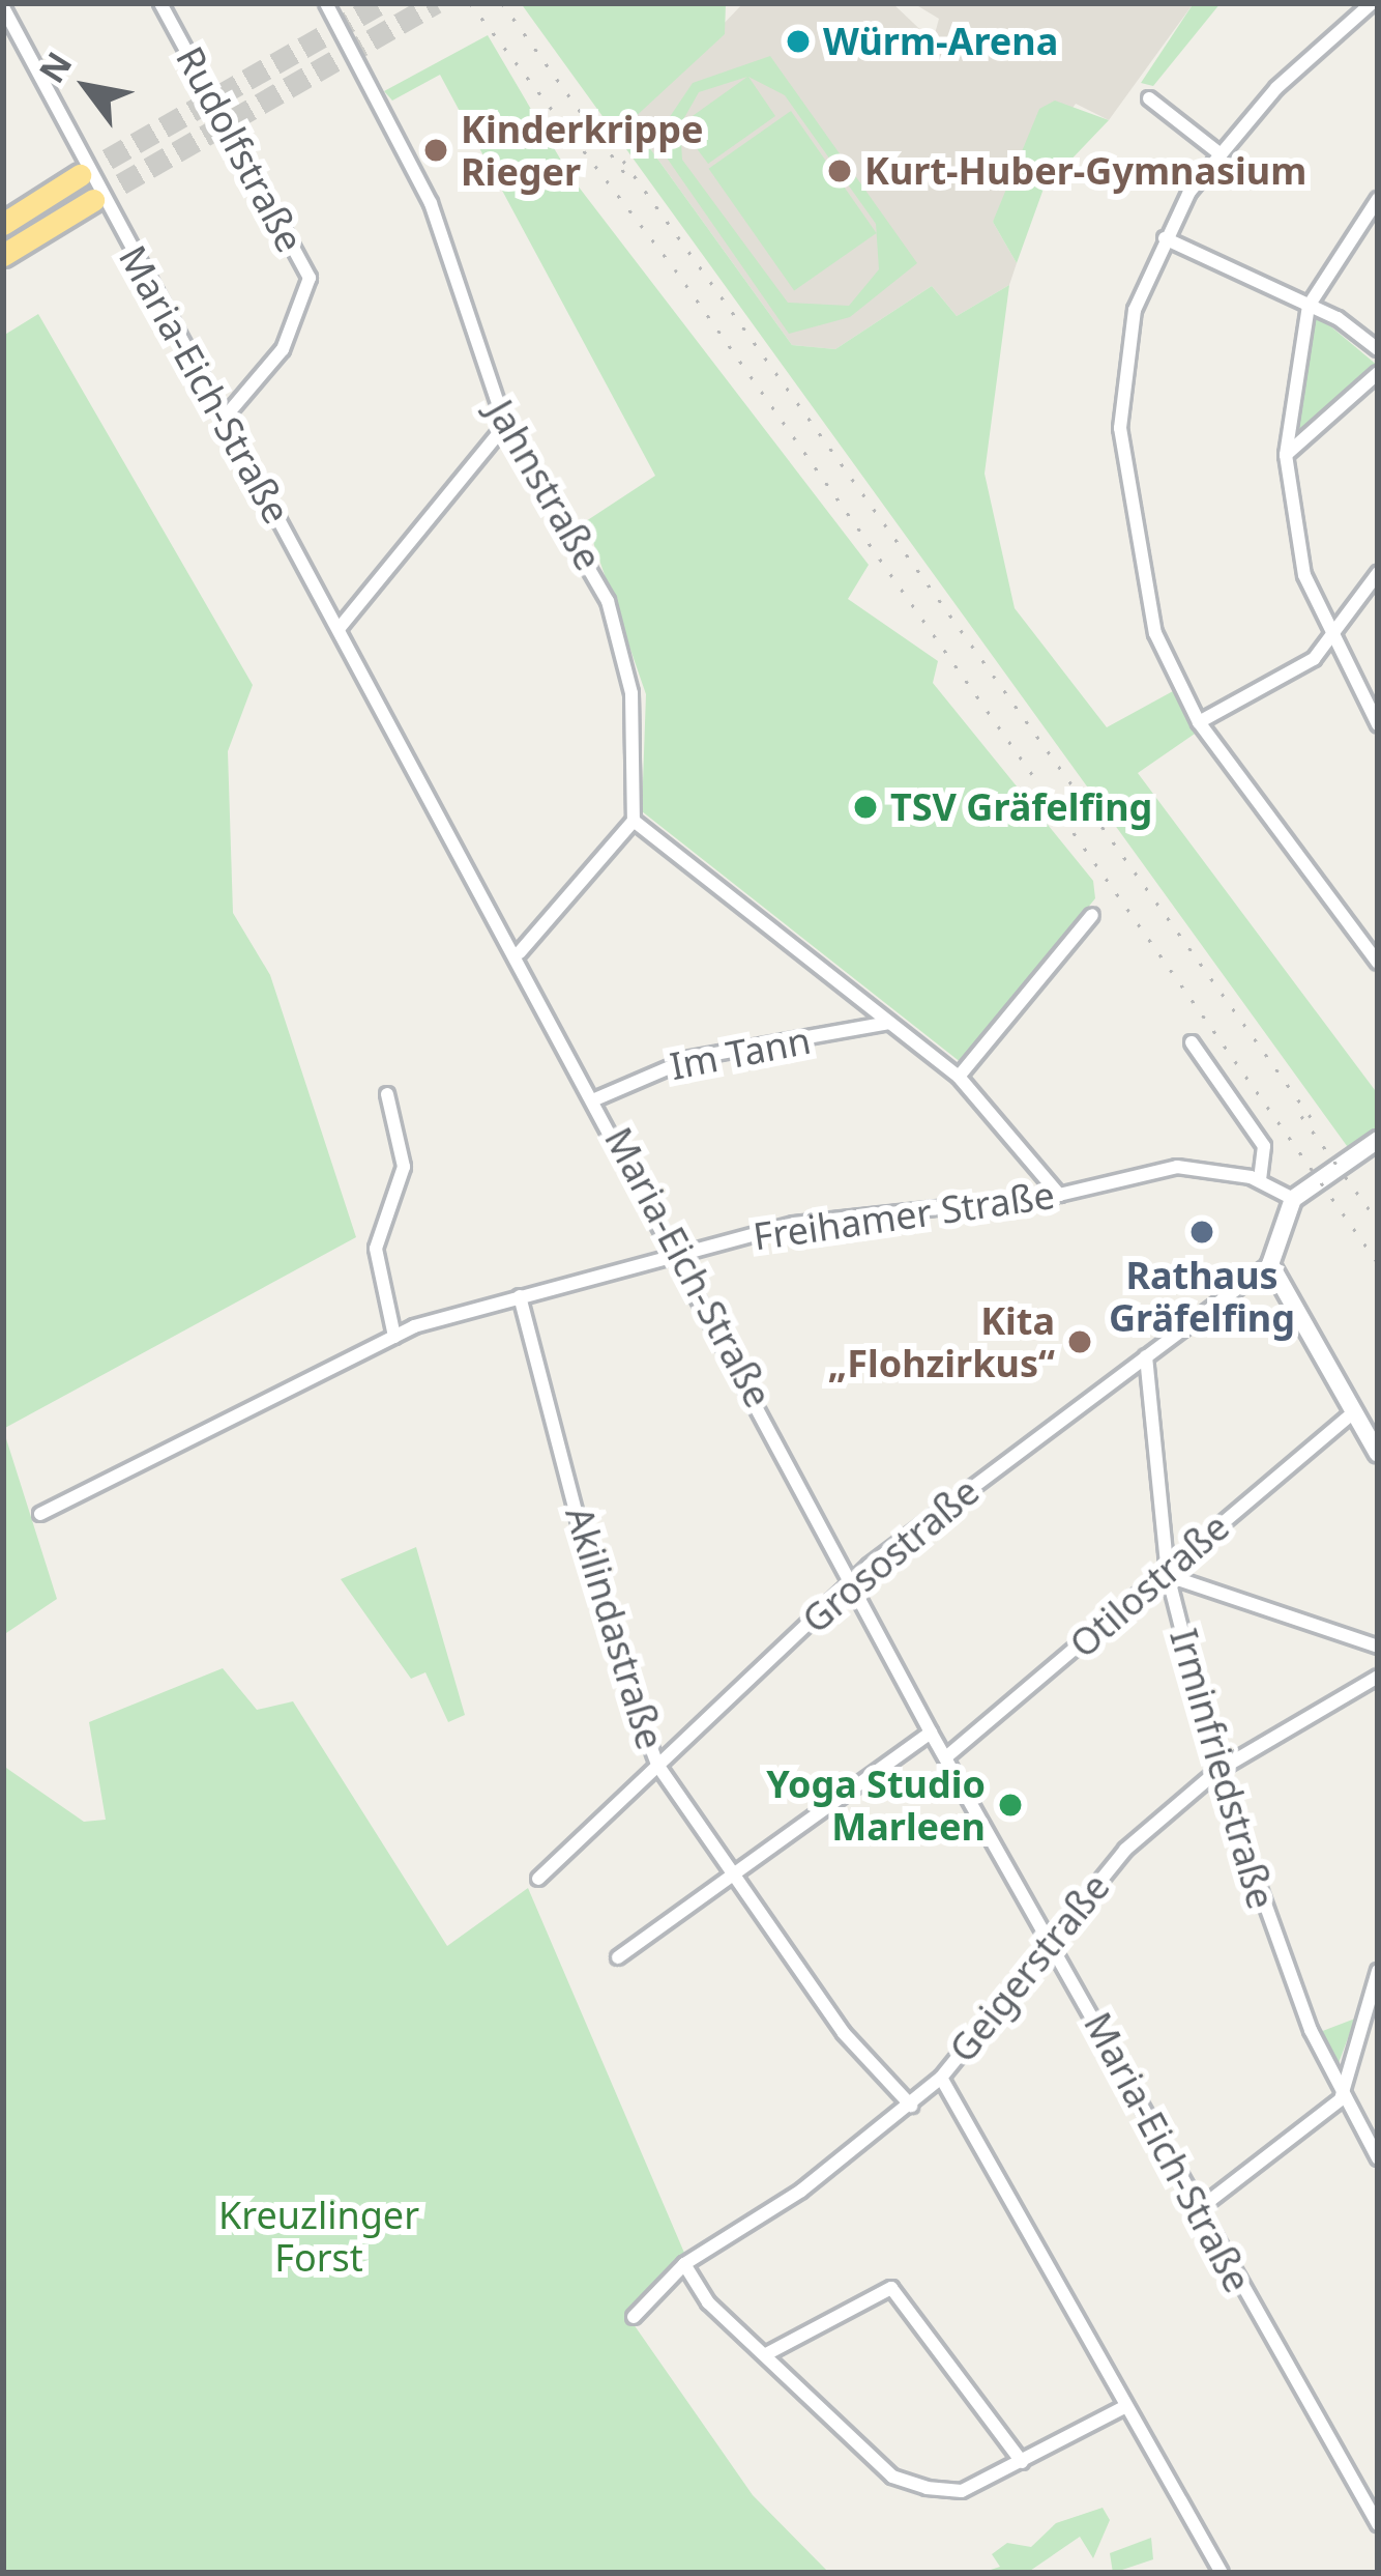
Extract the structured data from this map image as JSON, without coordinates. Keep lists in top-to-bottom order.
{
  "streets": {
    "street": [
      "Rudolfstraße",
      "Maria-Eich-Straße",
      "Jahnstraße",
      "Im Tann",
      "Freihamer Straße",
      "Grosostraße",
      "Otilostraße",
      "Akilindastraße",
      "Irminfriedstraße",
      "Geigerstraße"
    ]
  },
  "crossings": [
    ["Rudolfstraße", "Maria-Eich-Straße"],
    ["Maria-Eich-Straße", "Im Tann"],
    ["Maria-Eich-Straße", "Freihamer Straße"],
    ["Maria-Eich-Straße", "Grosostraße"],
    ["Maria-Eich-Straße", "Otilostraße"],
    ["Maria-Eich-Straße", "Geigerstraße"],
    ["Freihamer Straße", "Akilindastraße"],
    ["Grosostraße", "Akilindastraße"],
    ["Grosostraße", "Irminfriedstraße"],
    ["Otilostraße", "Irminfriedstraße"],
    ["Akilindastraße", "Geigerstraße"],
    ["Irminfriedstraße", "Geigerstraße"]
  ],
  "parks": ["Kreuzlinger Forst"],
  "places": [
    "Würm-Arena",
    "Kinderkrippe Rieger",
    "Kurt-Huber-Gymnasium",
    "TSV Gräfelfing",
    "Rathaus Gräfelfing",
    "Kita „Flohzirkus“",
    "Yoga Studio Marleen"
  ],
  "north": "top left"
}
